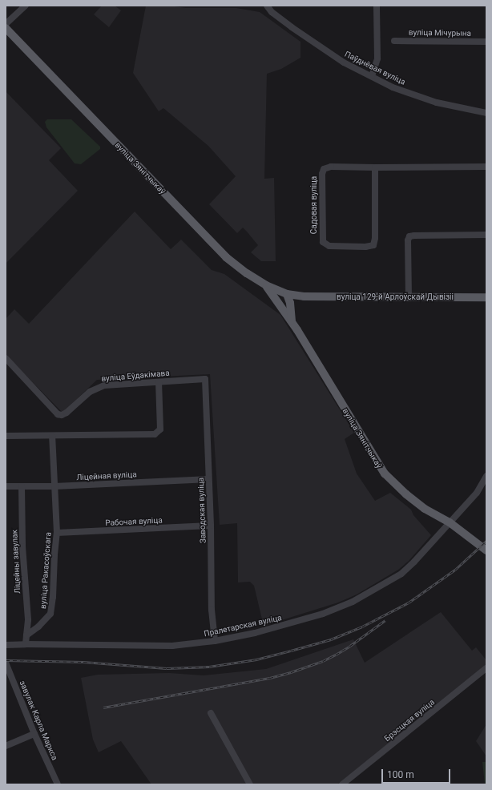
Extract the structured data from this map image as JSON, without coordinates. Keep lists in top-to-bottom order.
{
  "streets": {
    "main road": ["вуліца Зянітчыкаў", "вуліца 129-й Арлоўскай Дывізіі"],
    "street": [
      "вуліца Мічурына",
      "Паўднёвая вуліца",
      "Садовая вуліца",
      "вуліца Еўдакімава",
      "Ліцейная вуліца",
      "Заводская вуліца",
      "Рабочая вуліца",
      "Ліцейны завулак",
      "вуліца Ракасоўскага",
      "Пралетарская вуліца",
      "завулак Карла Маркса",
      "Брэсцкая вуліца"
    ]
  },
  "crossings": [
    ["вуліца Зянітчыкаў", "вуліца 129-й Арлоўскай Дывізіі"],
    ["вуліца Зянітчыкаў", "Пралетарская вуліца"],
    ["вуліца Еўдакімава", "Заводская вуліца"],
    ["Ліцейная вуліца", "Заводская вуліца"],
    ["Ліцейная вуліца", "Ліцейны завулак"],
    ["Ліцейная вуліца", "вуліца Ракасоўскага"],
    ["Заводская вуліца", "Рабочая вуліца"],
    ["Заводская вуліца", "Пралетарская вуліца"],
    ["Рабочая вуліца", "вуліца Ракасоўскага"],
    ["Ліцейны завулак", "вуліца Ракасоўскага"]
  ],
  "scale_bar": "100 m"
}
